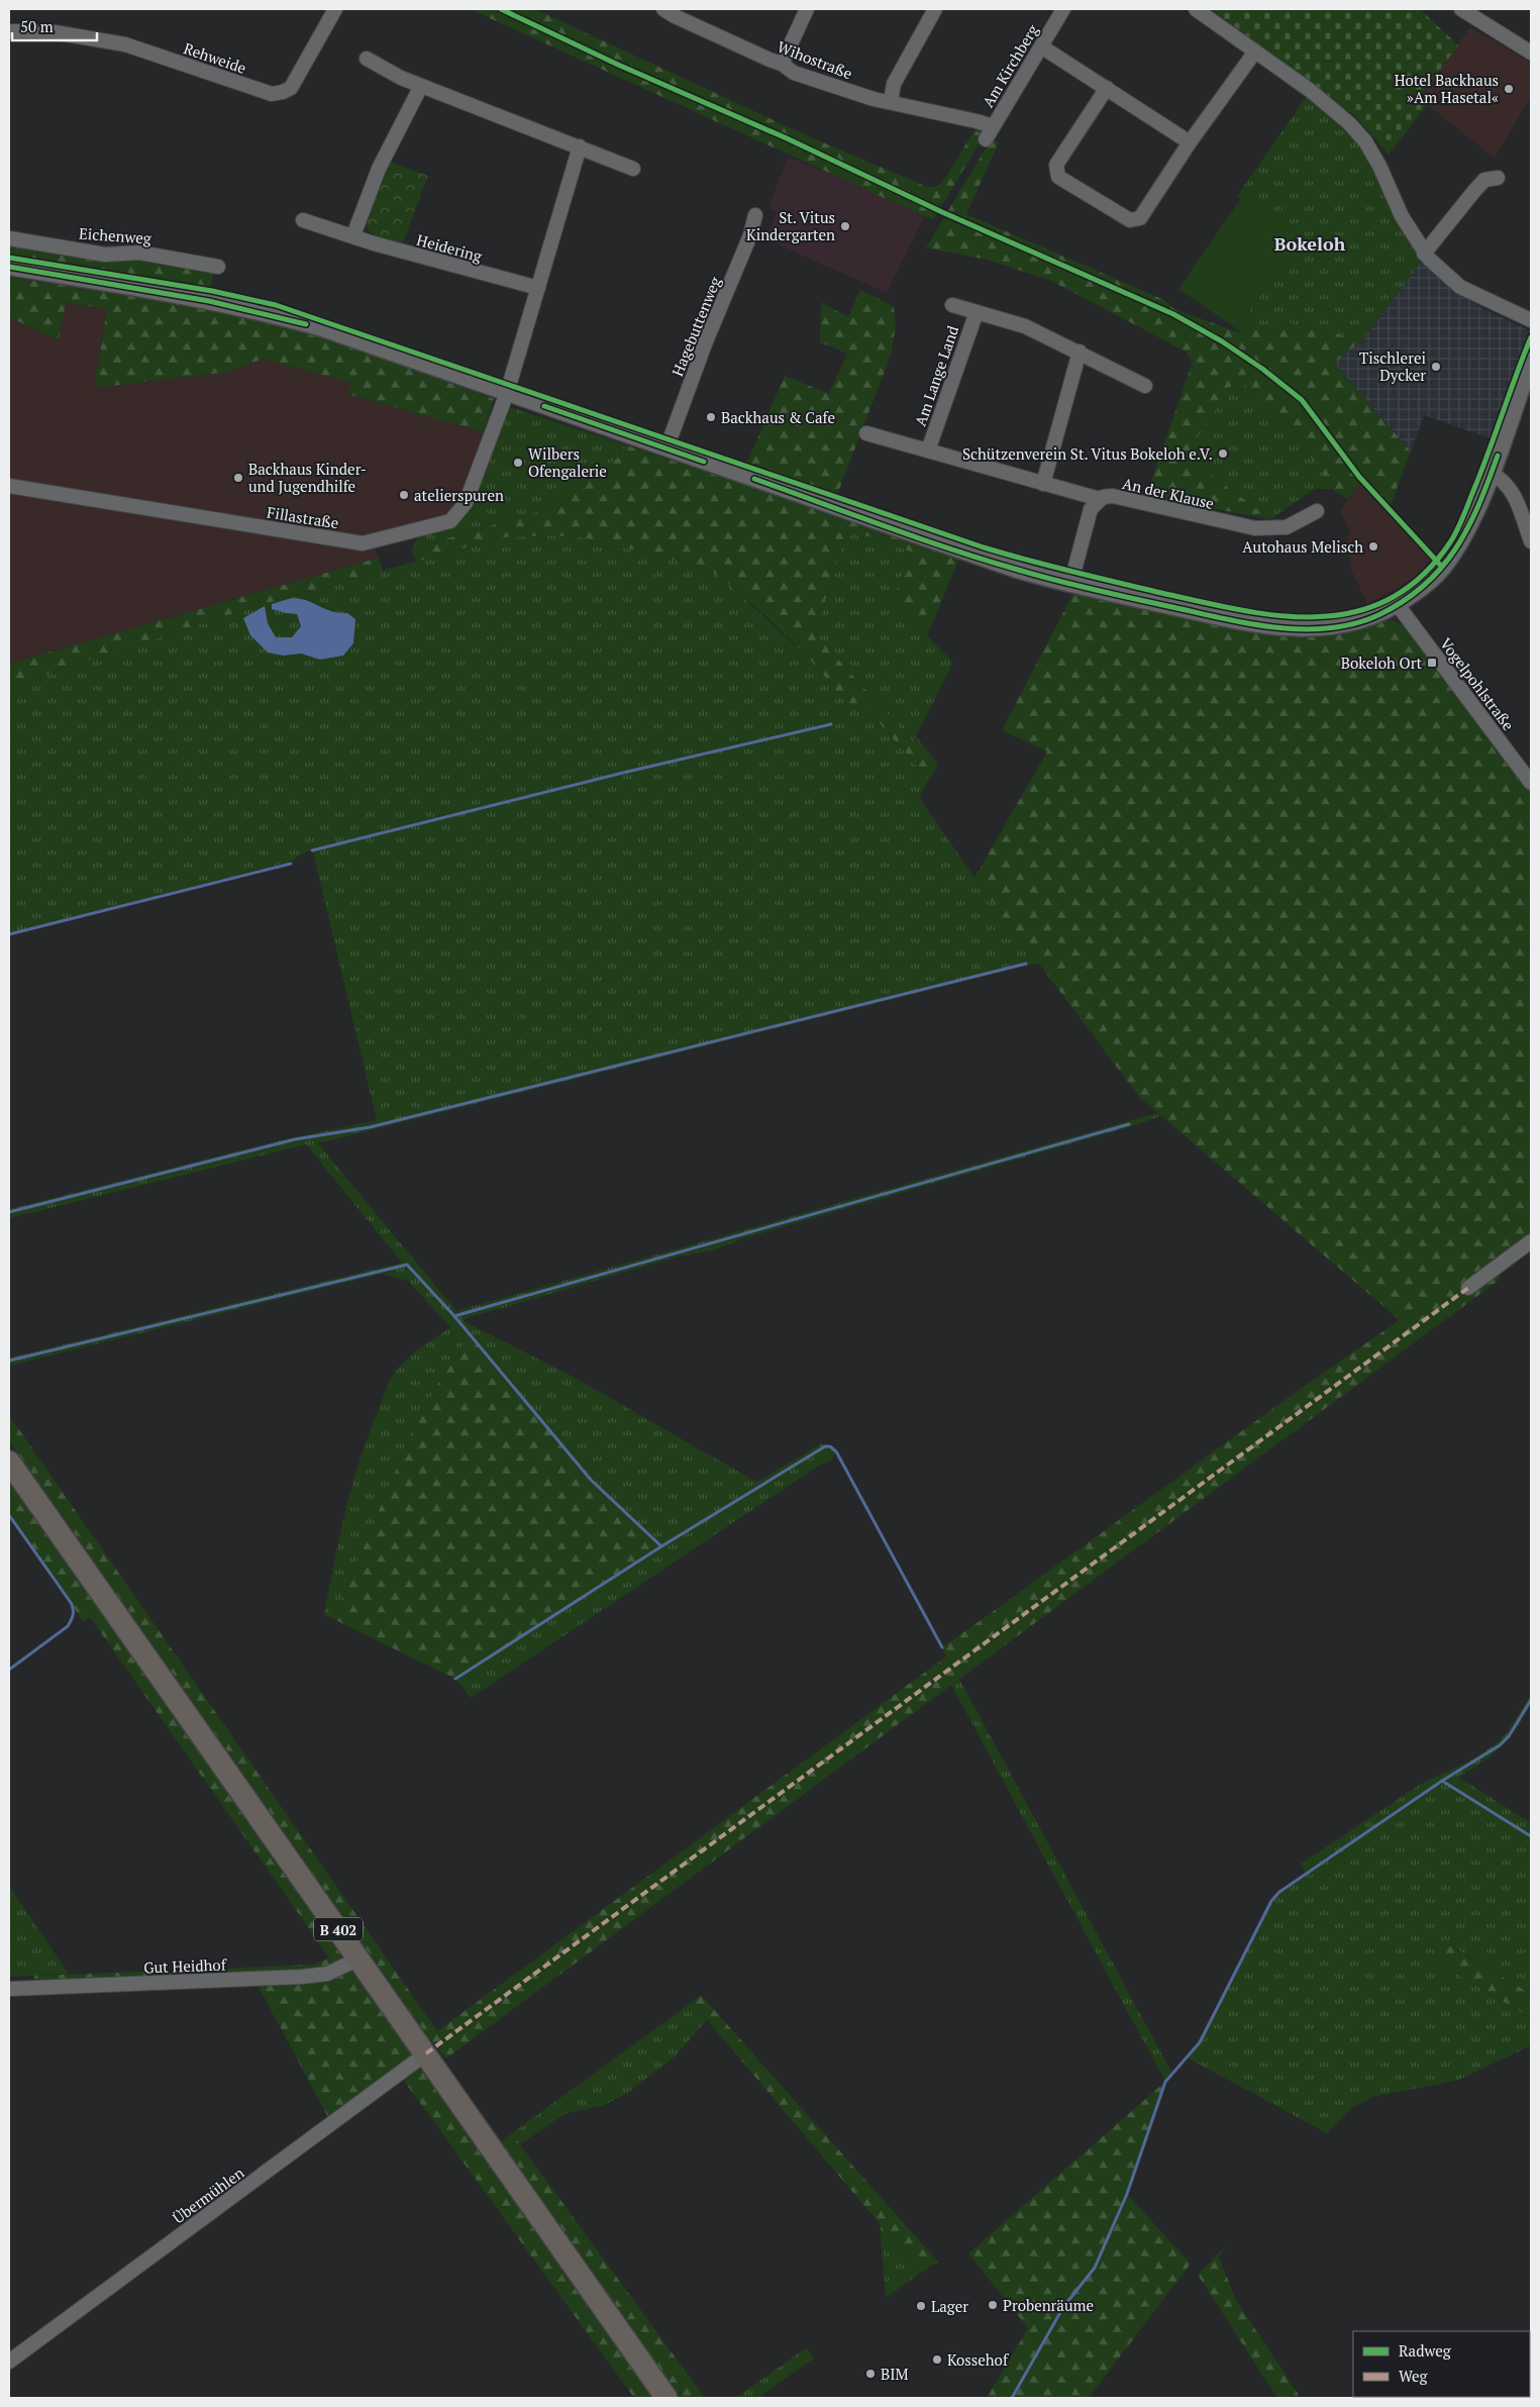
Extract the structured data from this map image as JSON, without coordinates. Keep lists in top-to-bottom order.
{
  "streets": {
    "main road": ["B 402"],
    "street": [
      "Rehweide",
      "Wihostraße",
      "Am Kirchberg",
      "Eichenweg",
      "Heidering",
      "Hagebuttenweg",
      "Am Lange Land",
      "An der Klause",
      "Fillastraße",
      "Vogelpohlstraße",
      "Gut Heidhof",
      "Übermühlen"
    ]
  },
  "crossings": [
    ["Wihostraße", "Am Kirchberg"],
    ["Am Lange Land", "An der Klause"],
    ["B 402", "Gut Heidhof"],
    ["B 402", "Übermühlen"]
  ],
  "districts": ["Bokeloh"],
  "places": {
    "other": [
      "Hotel Backhaus »Am Hasetal«",
      "St. Vitus Kindergarten",
      "Tischlerei Dycker",
      "Backhaus & Cafe",
      "Schützenverein St. Vitus Bokeloh e.V.",
      "Wilbers Ofengalerie",
      "Backhaus Kinder- und Jugendhilfe",
      "atelierspuren",
      "Autohaus Melisch",
      "Probenräume",
      "Lager",
      "Kossehof",
      "BIM"
    ],
    "transit": ["Bokeloh Ort"]
  },
  "legend": ["Radweg", "Weg"],
  "scale_bar": "50 m"
}
